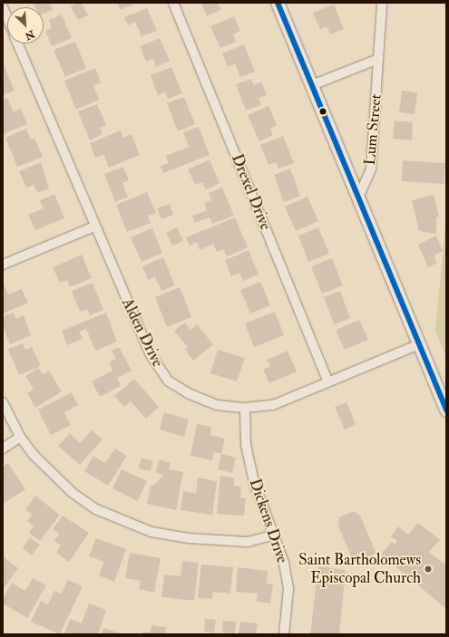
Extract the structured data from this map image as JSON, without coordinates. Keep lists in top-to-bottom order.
{
  "streets": {
    "street": [
      "Lum Street",
      "Drexel Drive",
      "Alden Drive",
      "Dickens Drive"
    ]
  },
  "crossings": [
    ["Drexel Drive", "Alden Drive"],
    ["Alden Drive", "Dickens Drive"]
  ],
  "places": ["Saint Bartholomews Episcopal Church"],
  "north": "bottom right"
}
